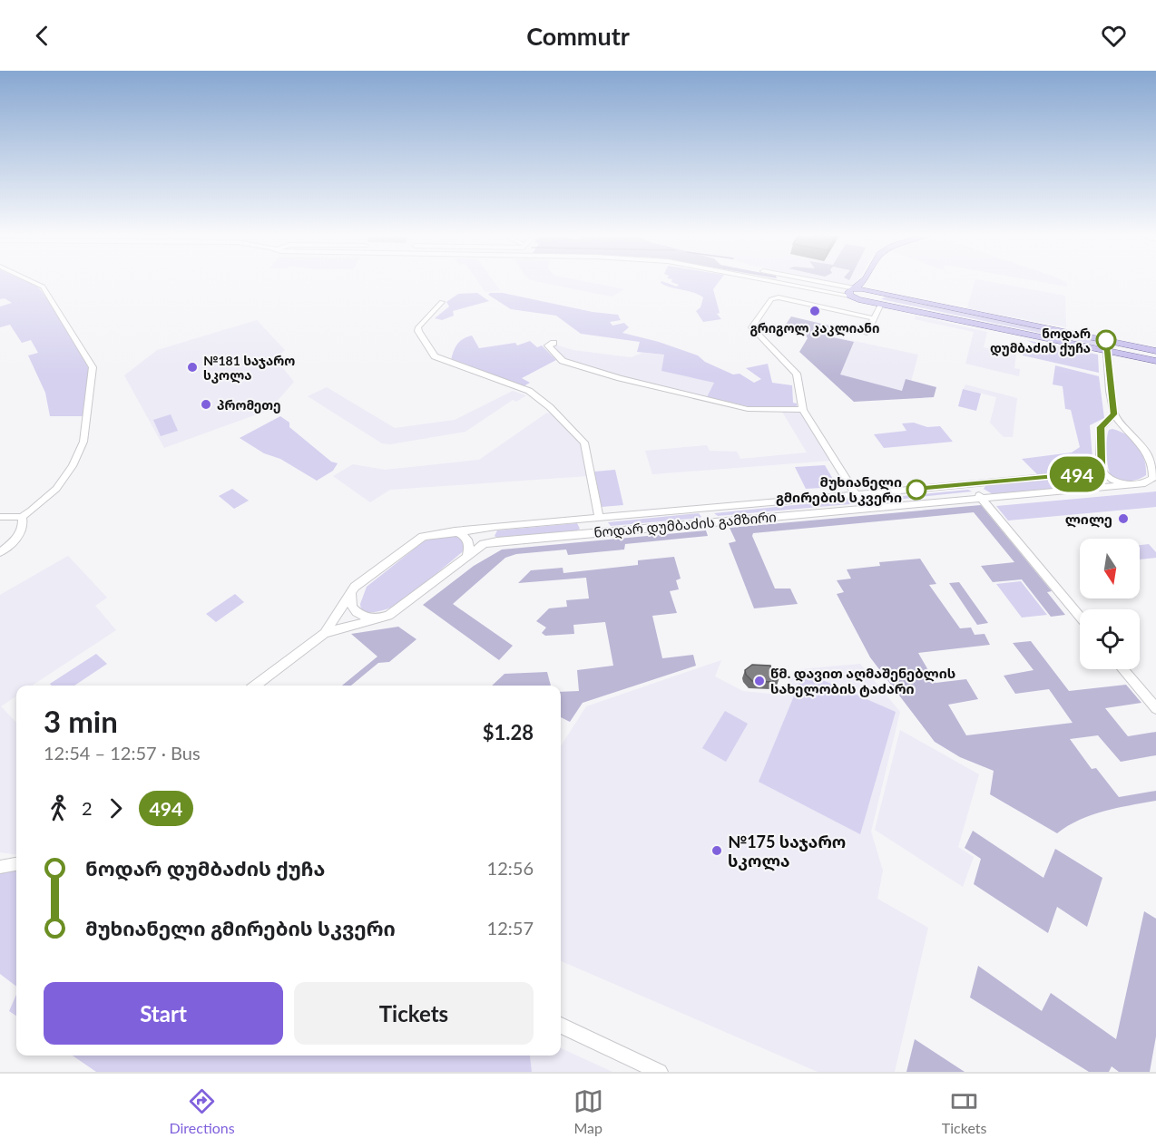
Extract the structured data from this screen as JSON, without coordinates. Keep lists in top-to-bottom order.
{
  "streets": {
    "street": ["ნოდარ დუმბაძის გამზირი"]
  },
  "places": [
    "გრიგოლ კაკლიანი",
    "ნოდარ დუმბაძის ქუჩა",
    "№181 საჯარო სკოლა",
    "პრომეთე",
    "მუხიანელი გმირების სკვერი",
    "ლილე",
    "წმ. დავით აღმაშენებლის სახელობის ტაძარი",
    "№175 საჯარო სკოლა"
  ],
  "lines": ["bus line 494"],
  "north": "bottom",
  "page": {
    "header": "Commutr",
    "on_map": "494",
    "heading": ["3 min", "12:54 – 12:57 · Bus", "$1.28"],
    "legs": ["2", "494"],
    "list": [
      {
        "name": "ნოდარ დუმბაძის ქუჩა",
        "value": "12:56"
      },
      {
        "name": "მუხიანელი გმირების სკვერი",
        "value": "12:57"
      }
    ],
    "buttons": ["Start", "Tickets"],
    "tabs": ["Directions", "Map", "Tickets"]
  }
}
